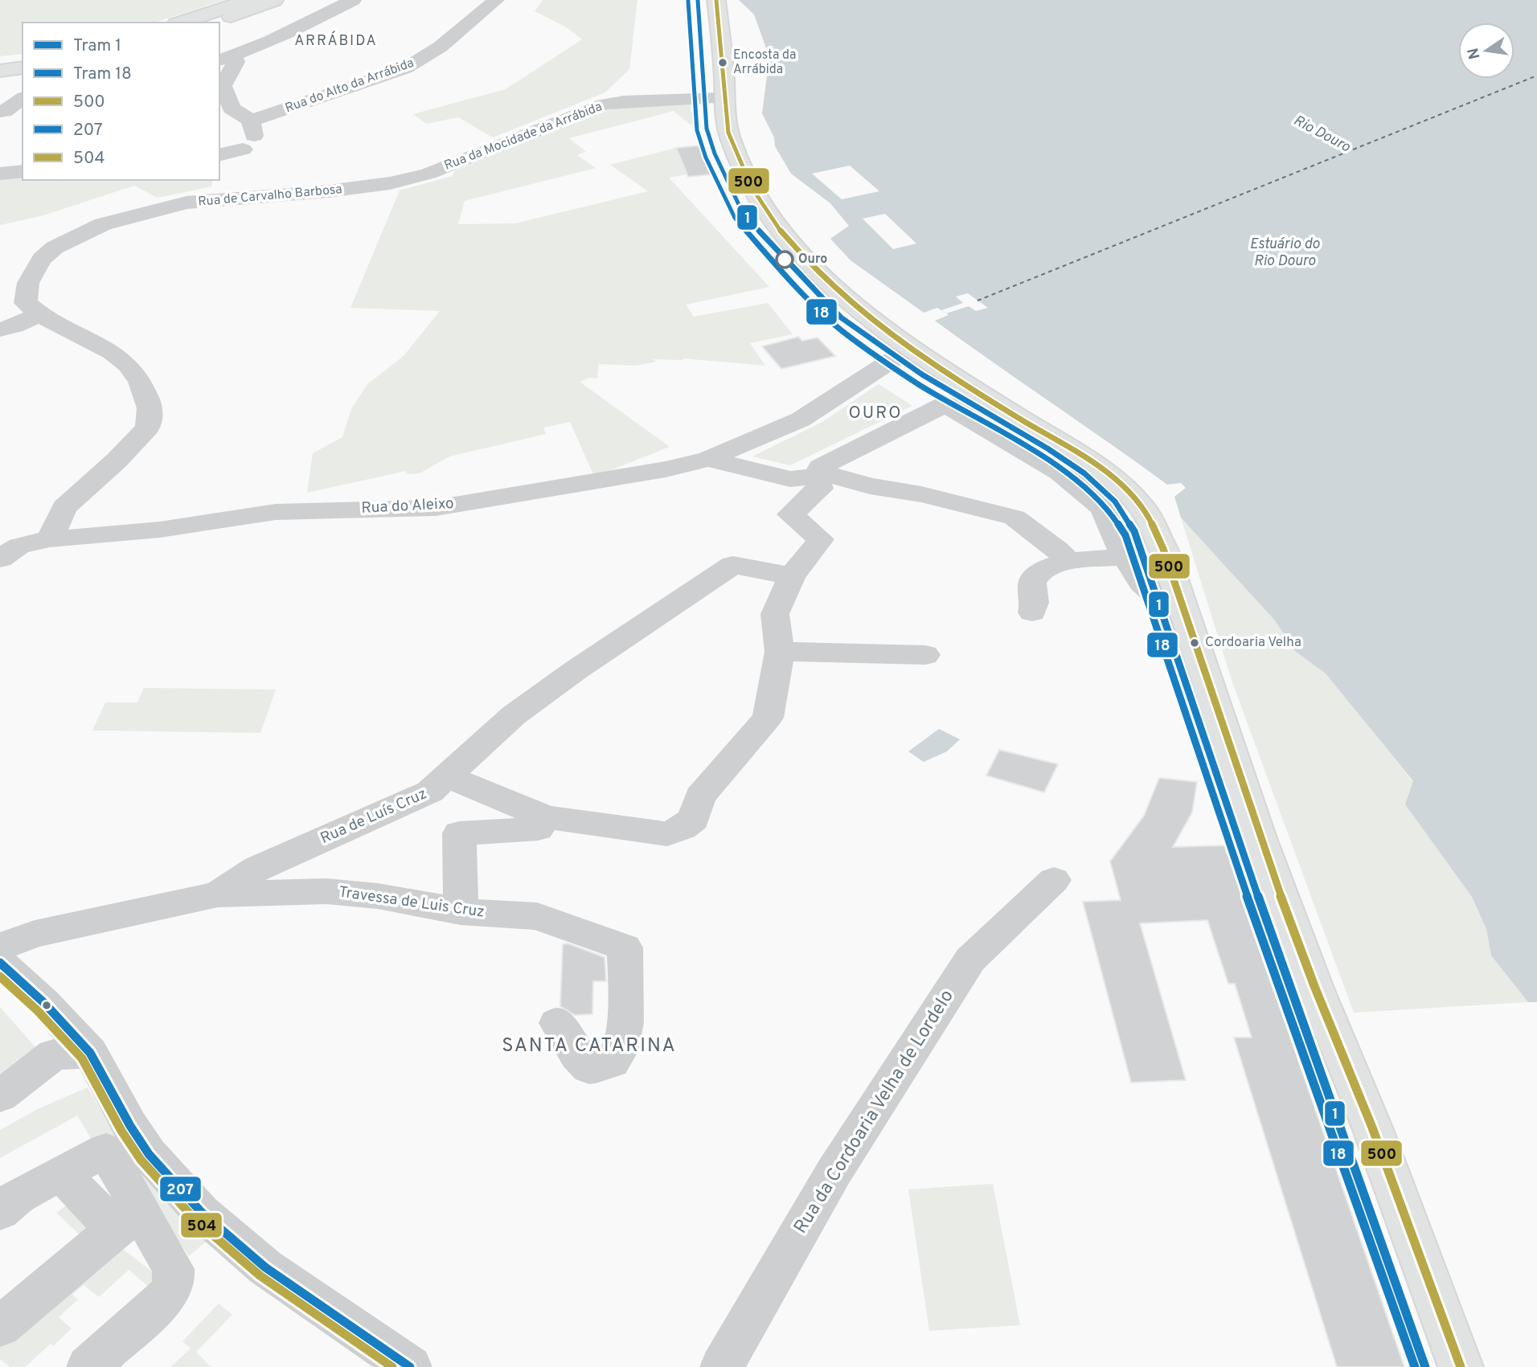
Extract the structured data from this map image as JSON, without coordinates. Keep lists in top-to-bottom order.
{
  "streets": {
    "street": [
      "Rua do Alto da Arrábida",
      "Rua da Mocidade da Arrábida",
      "Rua de Carvalho Barbosa",
      "Rua do Aleixo",
      "Rua de Luís Cruz",
      "Travessa de Luis Cruz",
      "Rua da Cordoaria Velha de Lordelo"
    ]
  },
  "crossings": [
    ["Rua da Mocidade da Arrábida", "Rua de Carvalho Barbosa"],
    ["Rua de Luís Cruz", "Travessa de Luis Cruz"]
  ],
  "districts": ["ARRÁBIDA", "OURO", "SANTA CATARINA"],
  "water": ["Rio Douro", "Estuário do Rio Douro"],
  "places": ["Encosta da Arrábida", "Ouro", "Cordoaria Velha"],
  "lines": [
    "tram line 1",
    "transit line 500",
    "tram line 18",
    "transit line 207",
    "transit line 504"
  ],
  "legend": [
    "Tram 1",
    "Tram 18",
    "500",
    "207",
    "504"
  ],
  "north": "left"
}
